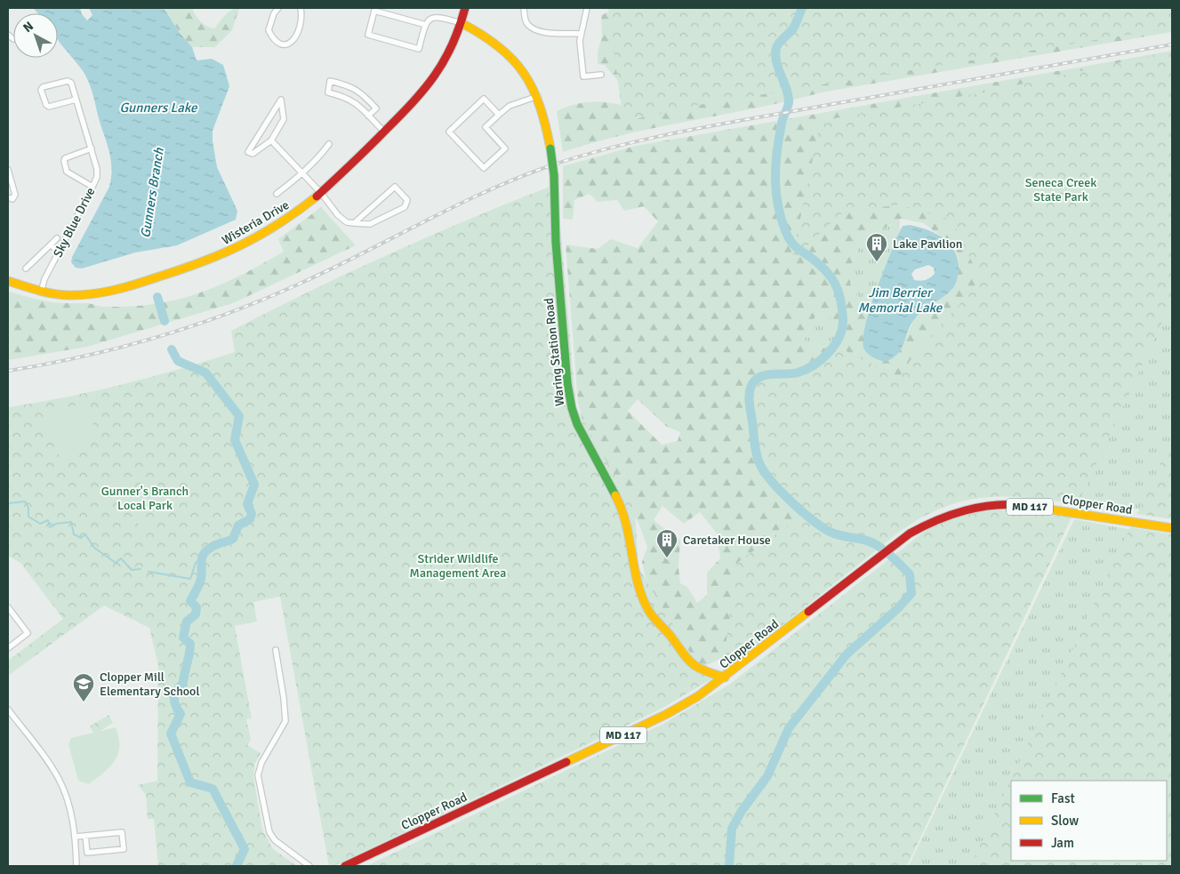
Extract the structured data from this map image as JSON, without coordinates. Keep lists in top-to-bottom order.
{
  "streets": {
    "street": [
      "Sky Blue Drive",
      "Wisteria Drive",
      "Waring Station Road",
      "Clopper Road",
      "MD 117"
    ]
  },
  "crossings": [
    ["Sky Blue Drive", "Wisteria Drive"],
    ["Wisteria Drive", "Waring Station Road"],
    ["Waring Station Road", "Clopper Road"]
  ],
  "water": ["Gunners Lake", "Gunners Branch", "Jim Berrier Memorial Lake"],
  "parks": ["Seneca Creek State Park", "Gunner's Branch Local Park", "Strider Wildlife Management Area"],
  "places": {
    "building": ["Lake Pavilion", "Caretaker House"],
    "school or university": ["Clopper Mill Elementary School"]
  },
  "legend": ["Fast", "Slow", "Jam"],
  "north": "top left"
}
